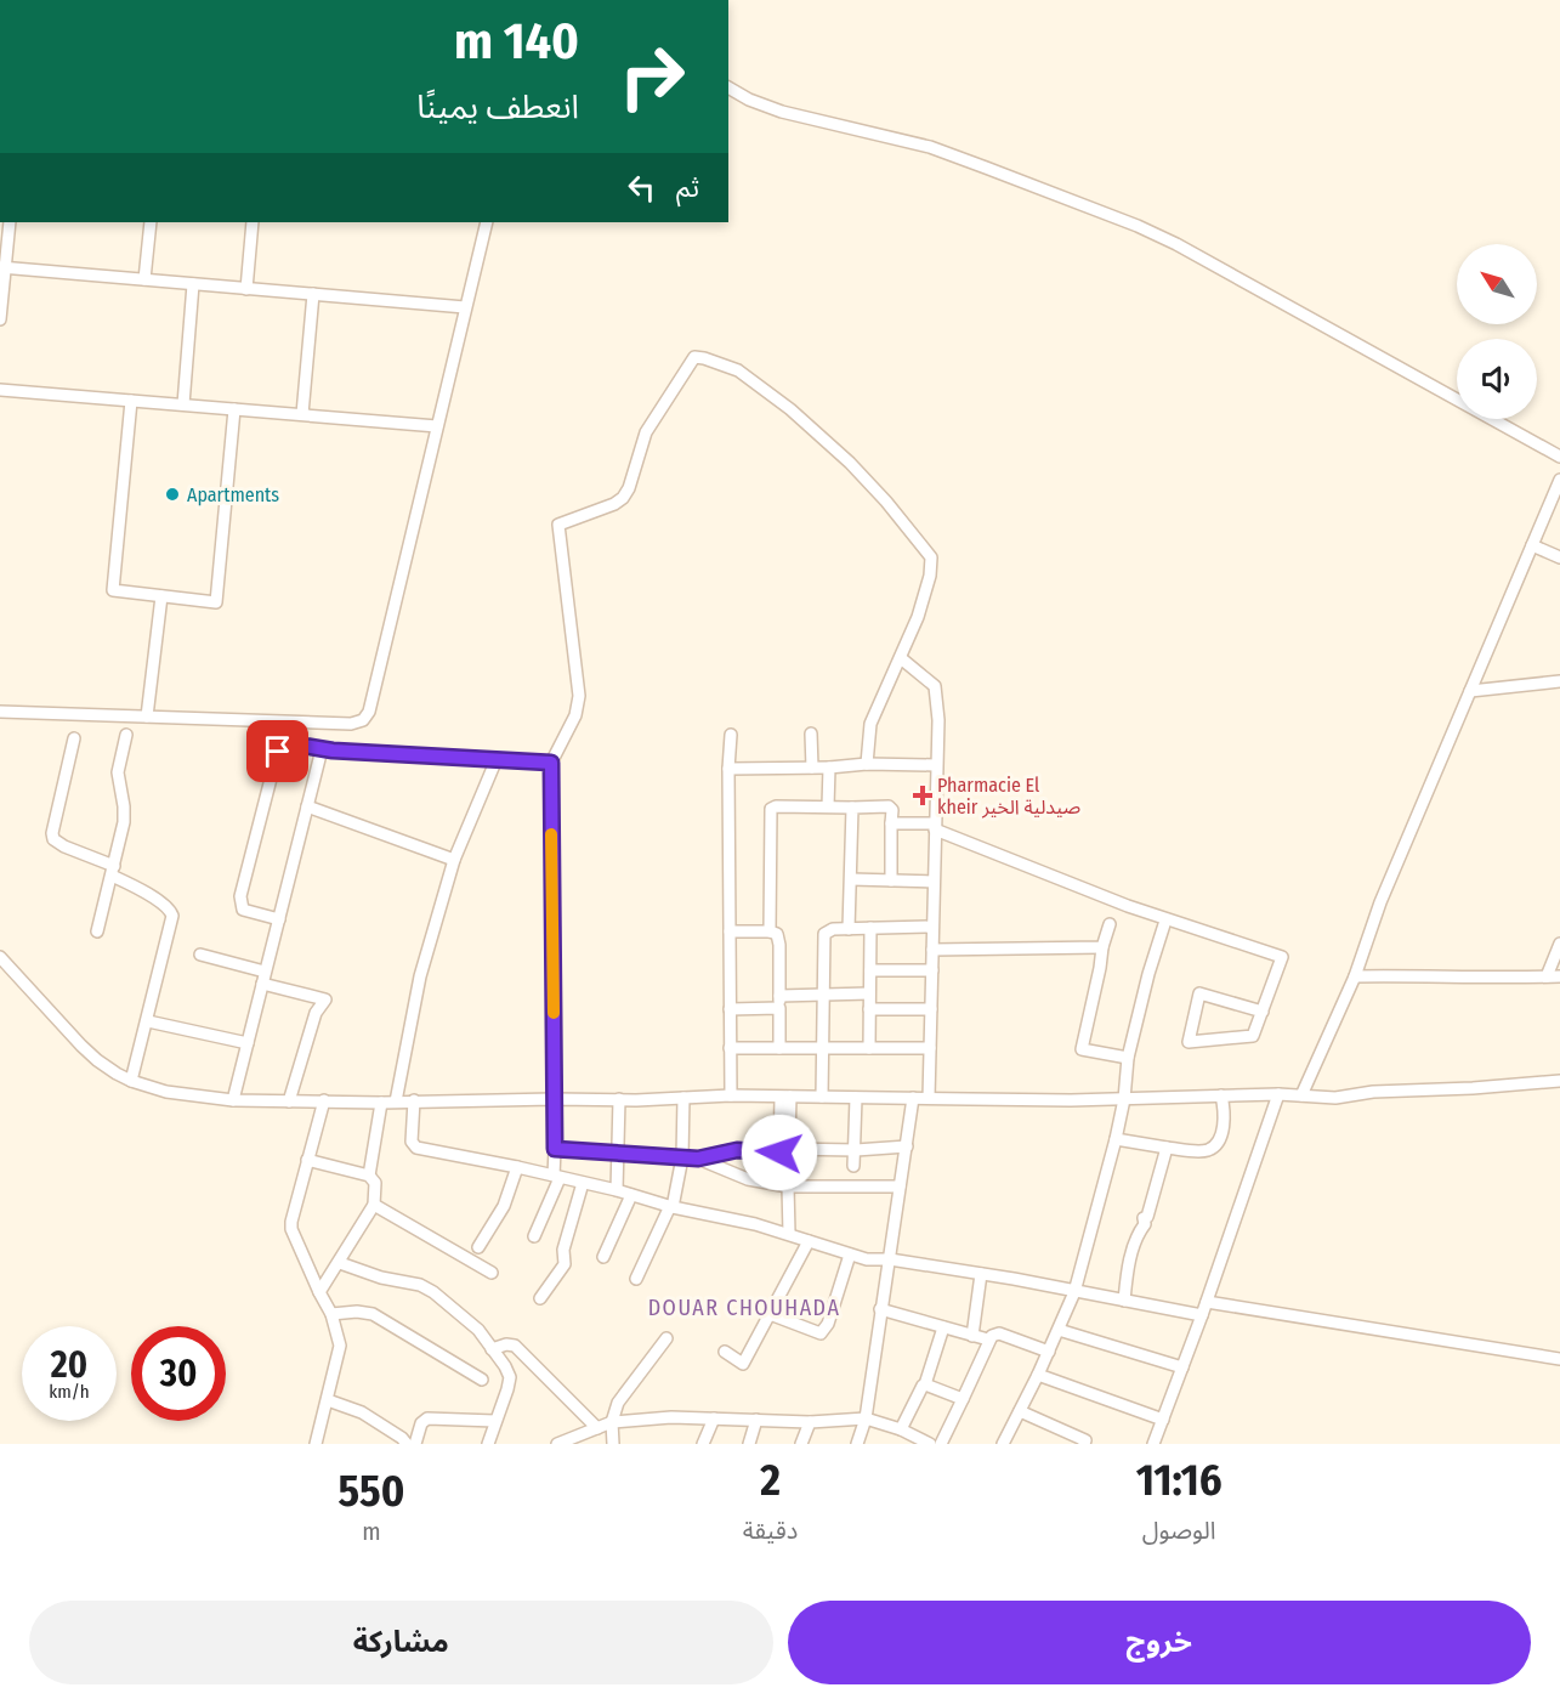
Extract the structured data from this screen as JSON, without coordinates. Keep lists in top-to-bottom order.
{
  "districts": ["DOUAR CHOUHADA"],
  "places": {
    "other": ["Apartments"],
    "health": ["Pharmacie El kheir صيدلية الخير"]
  },
  "north": "top left",
  "page": {
    "turn": ["140 m", "انعطف يمينًا"],
    "then": "ثم",
    "speed": "20 km/h",
    "limit": "30",
    "eta": [
      "11:16",
      "الوصول",
      "2",
      "دقيقة",
      "550",
      "m"
    ],
    "buttons": ["خروج", "مشاركة"]
  }
}
